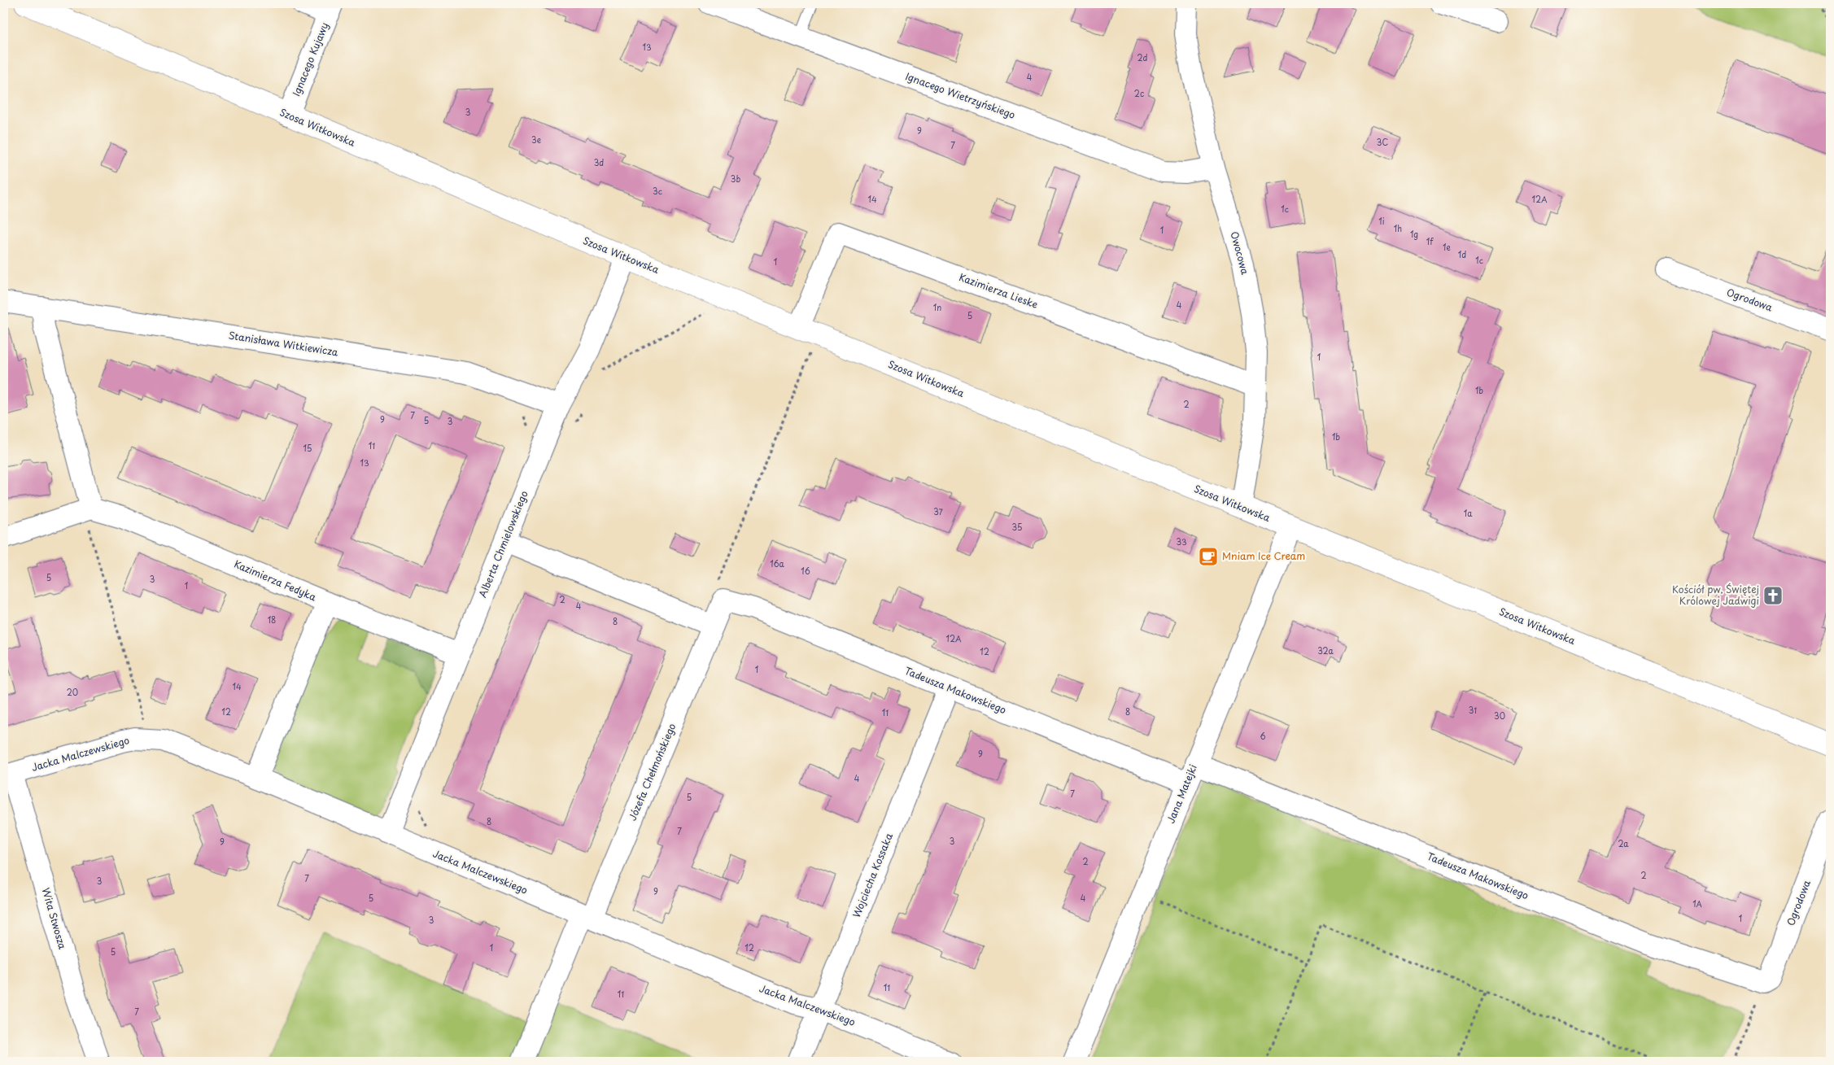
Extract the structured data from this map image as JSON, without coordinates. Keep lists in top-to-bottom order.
{
  "streets": {
    "street": [
      "Ignacego Kujawy",
      "Ignacego Wietrzyńskiego",
      "Szosa Witkowska",
      "Owocowa",
      "Kazimierza Lieske",
      "Ogrodowa",
      "Stanisława Witkiewicza",
      "Alberta Chmielowskiego",
      "Kazimierza Fedyka",
      "Tadeusza Makowskiego",
      "Jacka Malczewskiego",
      "Józefa Chełmońskiego",
      "Jana Matejki",
      "Wojciecha Kossaka",
      "Wita Stwosza"
    ]
  },
  "crossings": [
    ["Ignacego Kujawy", "Szosa Witkowska"],
    ["Ignacego Wietrzyńskiego", "Owocowa"],
    ["Szosa Witkowska", "Owocowa"],
    ["Szosa Witkowska", "Kazimierza Lieske"],
    ["Szosa Witkowska", "Alberta Chmielowskiego"],
    ["Szosa Witkowska", "Jana Matejki"],
    ["Owocowa", "Kazimierza Lieske"],
    ["Ogrodowa", "Tadeusza Makowskiego"],
    ["Stanisława Witkiewicza", "Alberta Chmielowskiego"],
    ["Alberta Chmielowskiego", "Kazimierza Fedyka"],
    ["Alberta Chmielowskiego", "Jacka Malczewskiego"],
    ["Tadeusza Makowskiego", "Józefa Chełmońskiego"],
    ["Tadeusza Makowskiego", "Jana Matejki"],
    ["Tadeusza Makowskiego", "Wojciecha Kossaka"],
    ["Jacka Malczewskiego", "Józefa Chełmońskiego"],
    ["Jacka Malczewskiego", "Wojciecha Kossaka"],
    ["Jacka Malczewskiego", "Wita Stwosza"]
  ],
  "places": {
    "cafe": ["Mniam Ice Cream"],
    "church": ["Kościół pw. Świętej Królowej Jadwigi"]
  },
  "house_numbers": [
    "13",
    "2d",
    "4",
    "2c",
    "3",
    "9",
    "3e",
    "3C",
    "7",
    "3d",
    "3b",
    "3c",
    "14",
    "12A",
    "1c",
    "1i",
    "1h",
    "1",
    "1g",
    "1f",
    "1e",
    "1d",
    "1c",
    "1",
    "4",
    "1n",
    "5",
    "1",
    "1b",
    "2",
    "7",
    "9",
    "5",
    "3",
    "1b",
    "11",
    "15",
    "13",
    "37",
    "1a",
    "35",
    "33",
    "16a",
    "16",
    "5",
    "3",
    "1",
    "2",
    "4",
    "18",
    "8",
    "12A",
    "32a",
    "12",
    "1",
    "14",
    "20",
    "31",
    "12",
    "8",
    "11",
    "30",
    "6",
    "9",
    "4",
    "7",
    "5",
    "8",
    "7",
    "3",
    "9",
    "2a",
    "2",
    "2",
    "7",
    "3",
    "9",
    "5",
    "4",
    "1A",
    "1",
    "3",
    "1",
    "12",
    "5",
    "11",
    "11",
    "7"
  ]
}
